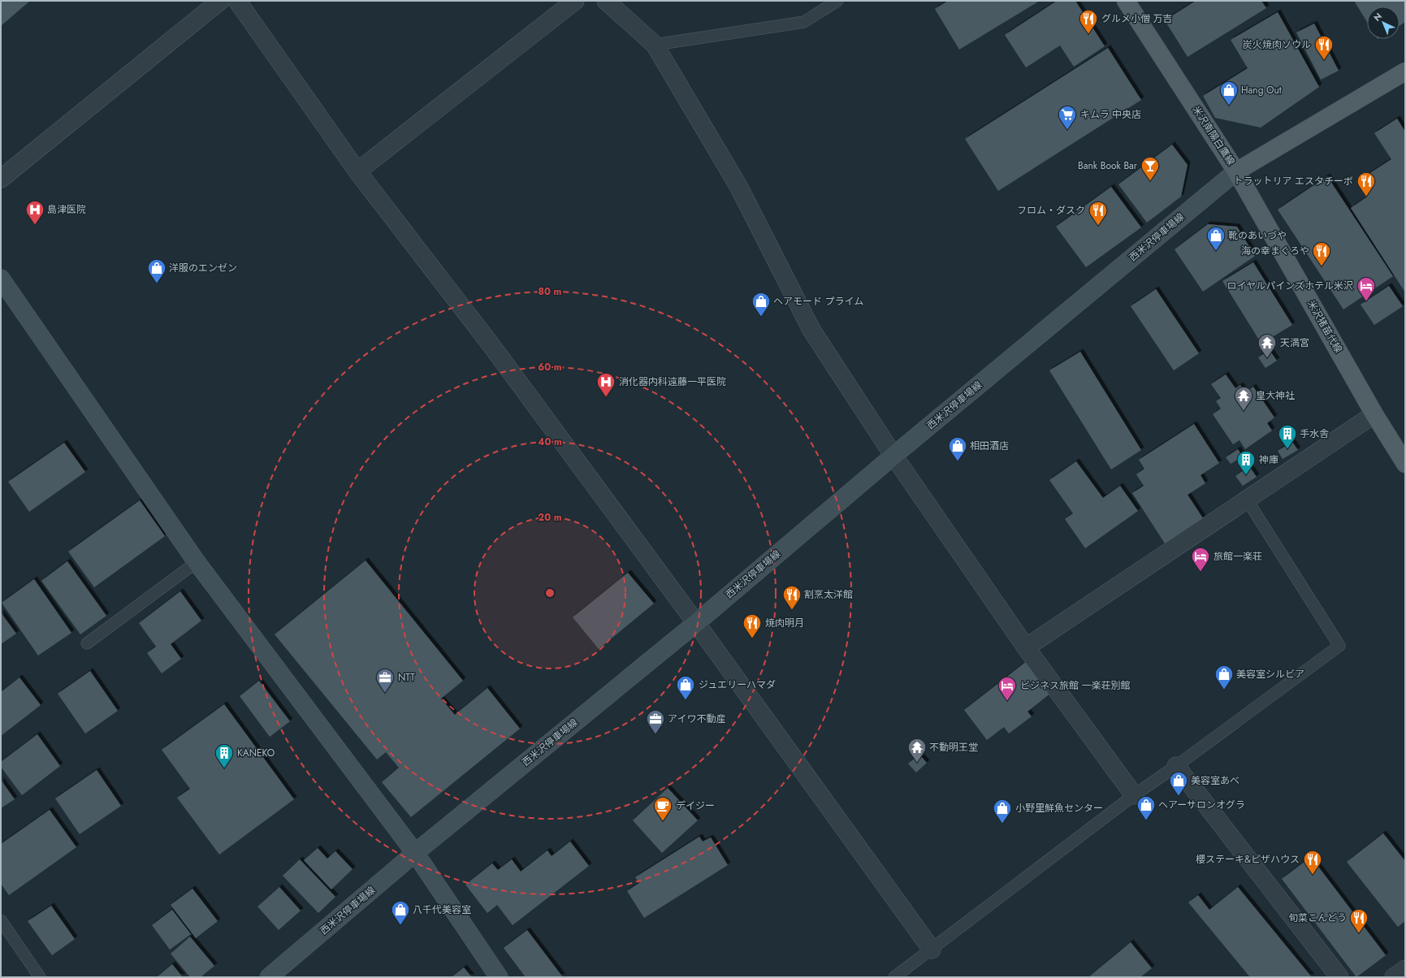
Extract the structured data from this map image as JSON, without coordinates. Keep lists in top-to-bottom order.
{
  "streets": {
    "main road": ["米沢南陽白鷹線", "西米沢停車場線", "米沢猪苗代線"]
  },
  "crossings": [
    ["米沢南陽白鷹線", "西米沢停車場線"],
    ["米沢南陽白鷹線", "米沢猪苗代線"],
    ["西米沢停車場線", "米沢猪苗代線"]
  ],
  "places": {
    "restaurant": [
      "グルメ小僧 万吉",
      "炭火焼肉ソウル",
      "トラットリア エスタチーボ",
      "フロム・ダスク",
      "海の幸まぐろや",
      "割烹太洋館",
      "焼肉明月",
      "櫻ステーキ&ピザハウス",
      "旬菜こんどう"
    ],
    "shop": [
      "Hang Out",
      "靴のあいづや",
      "洋服のエンゼン",
      "ヘアモード プライム",
      "相田酒店",
      "美容室シルビア",
      "ジュエリーハマダ",
      "美容室あべ",
      "ヘアーサロンオグラ",
      "小野里鮮魚センター",
      "八千代美容室"
    ],
    "supermarket": ["キムラ 中央店"],
    "bar": ["Bank Book Bar"],
    "hospital": ["島津医院", "消化器内科遠藤一平医院"],
    "hotel": ["ロイヤルパインズホテル米沢", "旅館一楽荘", "ビジネス旅館 一楽荘別館"],
    "temple": ["天満宮", "皇大神社", "不動明王堂"],
    "building": ["手水舎", "神庫", "KANEKO"],
    "office": ["NTT", "アイワ不動産"],
    "cafe": ["デイジー"]
  },
  "north": "top left",
  "rings": [
    "80 m",
    "60 m",
    "40 m",
    "20 m"
  ]
}
